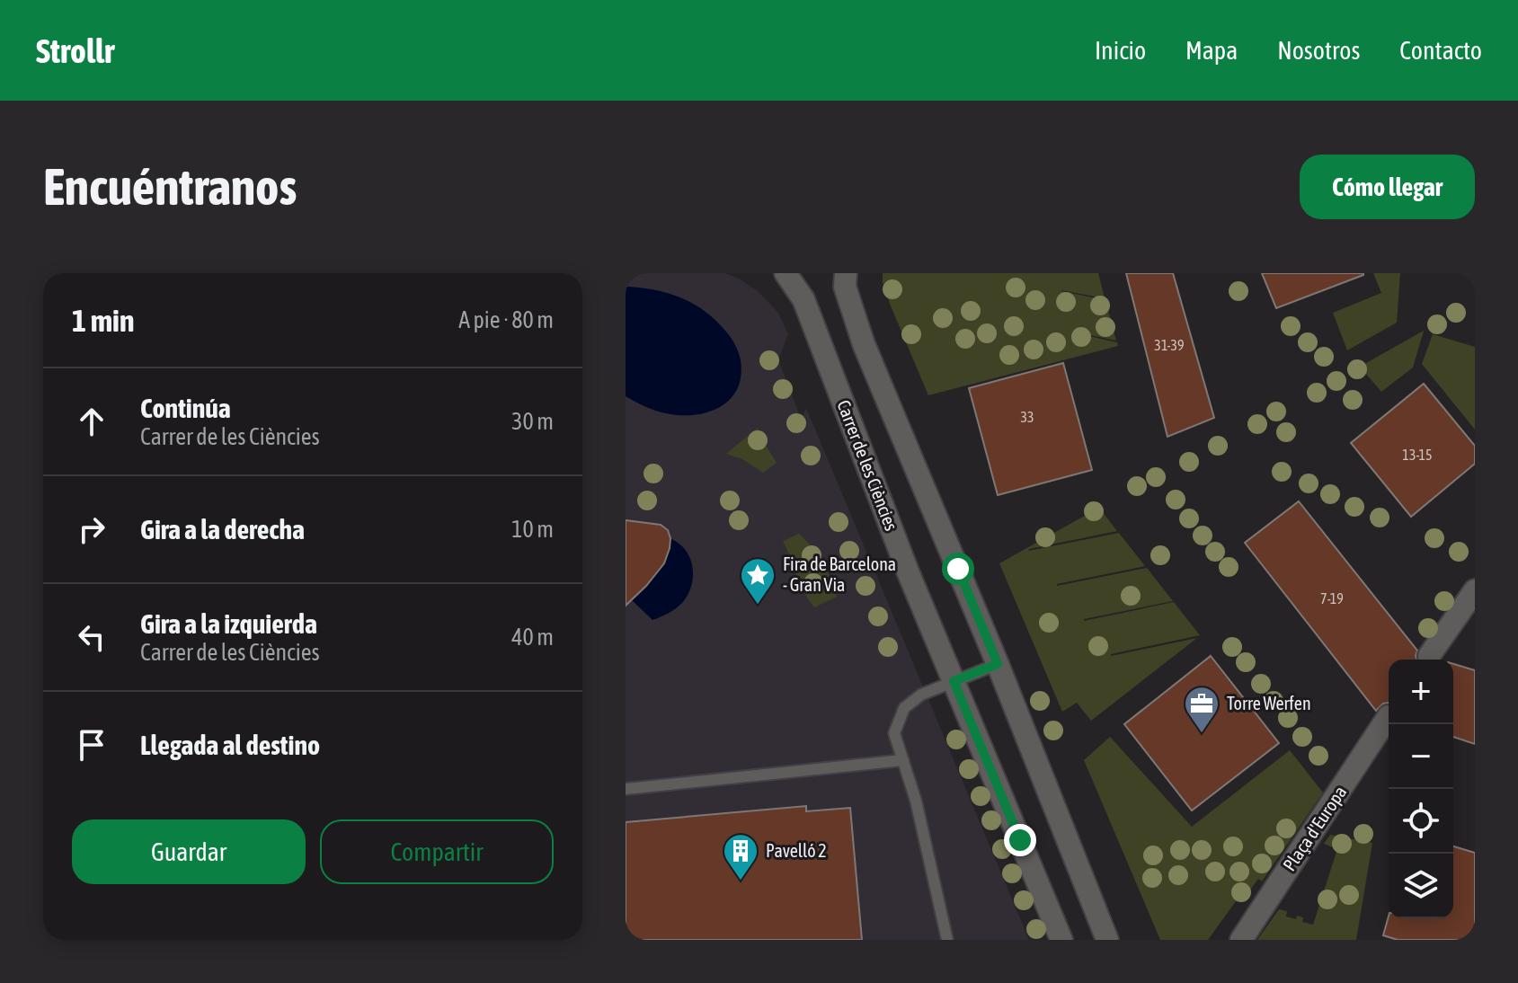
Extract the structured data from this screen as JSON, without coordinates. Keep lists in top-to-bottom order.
{
  "streets": {
    "street": ["Carrer de les Ciències", "Plaça d'Europa"]
  },
  "places": {
    "place": ["Fira de Barcelona - Gran Via"],
    "office": ["Torre Werfen"],
    "building": ["Pavelló 2"]
  },
  "house_numbers": [
    "31-39",
    "33",
    "13-15",
    "7-19"
  ],
  "page": {
    "header": "Strollr",
    "nav": [
      "Inicio",
      "Mapa",
      "Nosotros",
      "Contacto"
    ],
    "buttons": [
      "Cómo llegar",
      ["Guardar", "Compartir"]
    ],
    "title": "Encuéntranos",
    "heading": ["1 min", "A pie · 80 m"],
    "list": [
      ["Continúa", "Carrer de les Ciències", "30 m"],
      ["Gira a la derecha", "10 m"],
      ["Gira a la izquierda", "Carrer de les Ciències", "40 m"],
      "Llegada al destino"
    ],
    "map_buttons": ["+", "−"]
  }
}
